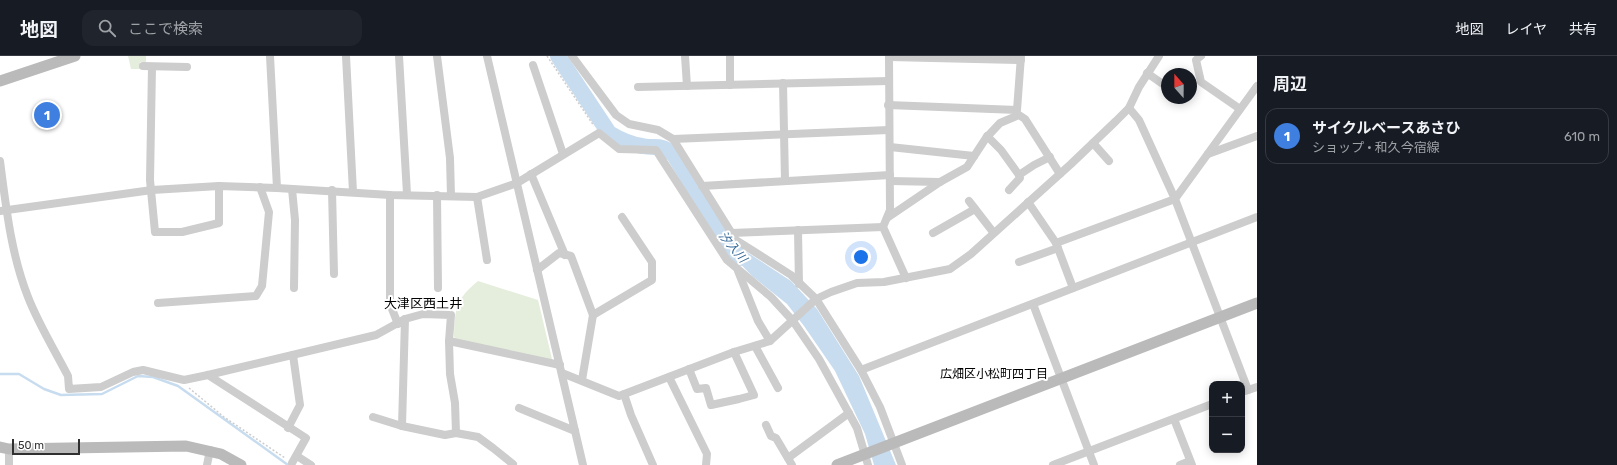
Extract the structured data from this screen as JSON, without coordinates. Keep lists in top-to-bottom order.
{
  "districts": ["大津区西土井", "広畑区小松町四丁目"],
  "water": ["汐入川"],
  "scale_bar": "50 m",
  "north": "top",
  "page": {
    "header": "地図",
    "search": "ここで検索",
    "nav": ["地図", "レイヤ", "共有"],
    "heading": "周辺",
    "pins": "1",
    "list": [
      {
        "mark": "1",
        "name": "サイクルベースあさひ",
        "note": "ショップ · 和久今宿線",
        "value": "610 m"
      }
    ],
    "map_buttons": ["+", "−"],
    "scale": "50 m"
  }
}
